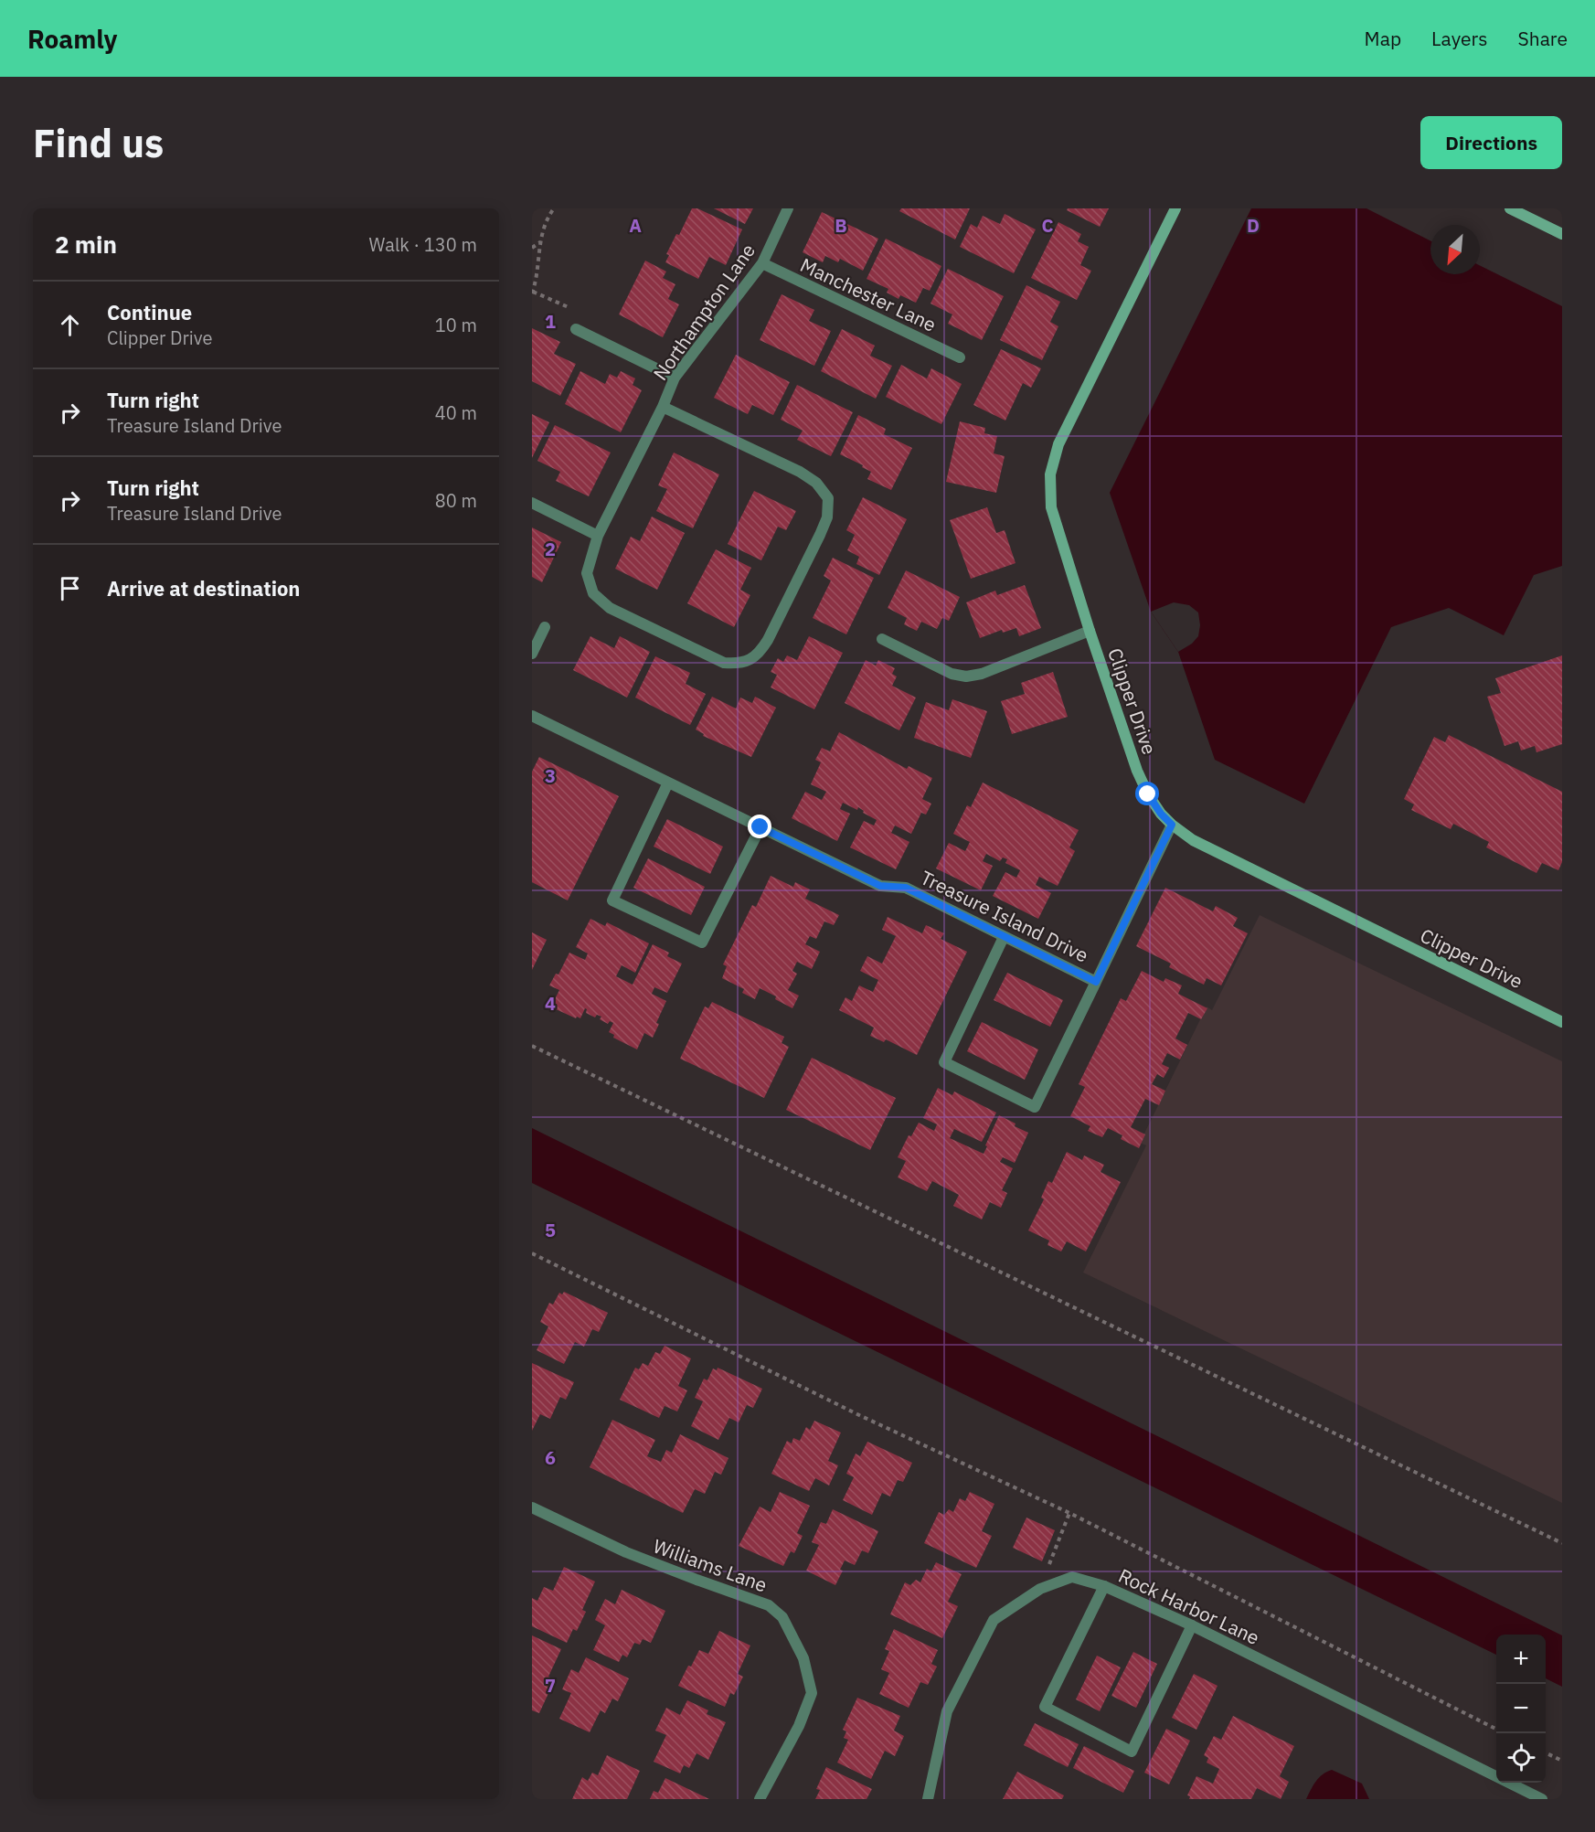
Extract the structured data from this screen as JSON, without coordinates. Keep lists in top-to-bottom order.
{
  "streets": {
    "street": [
      "Manchester Lane",
      "Northampton Lane",
      "Clipper Drive",
      "Treasure Island Drive",
      "Williams Lane",
      "Rock Harbor Lane"
    ]
  },
  "crossings": [
    ["Manchester Lane", "Northampton Lane"],
    ["Clipper Drive", "Treasure Island Drive"]
  ],
  "north": "bottom left",
  "page": {
    "header": "Roamly",
    "nav": ["Map", "Layers", "Share"],
    "buttons": "Directions",
    "title": "Find us",
    "heading": ["2 min", "Walk · 130 m"],
    "list": [
      ["Continue", "Clipper Drive", "10 m"],
      ["Turn right", "Treasure Island Drive", "40 m"],
      ["Turn right", "Treasure Island Drive", "80 m"],
      "Arrive at destination"
    ],
    "map_buttons": ["+", "−"]
  },
  "grid": {
    "columns": [
      "A",
      "B",
      "C",
      "D"
    ],
    "rows": [
      "1",
      "2",
      "3",
      "4",
      "5",
      "6",
      "7"
    ]
  }
}
